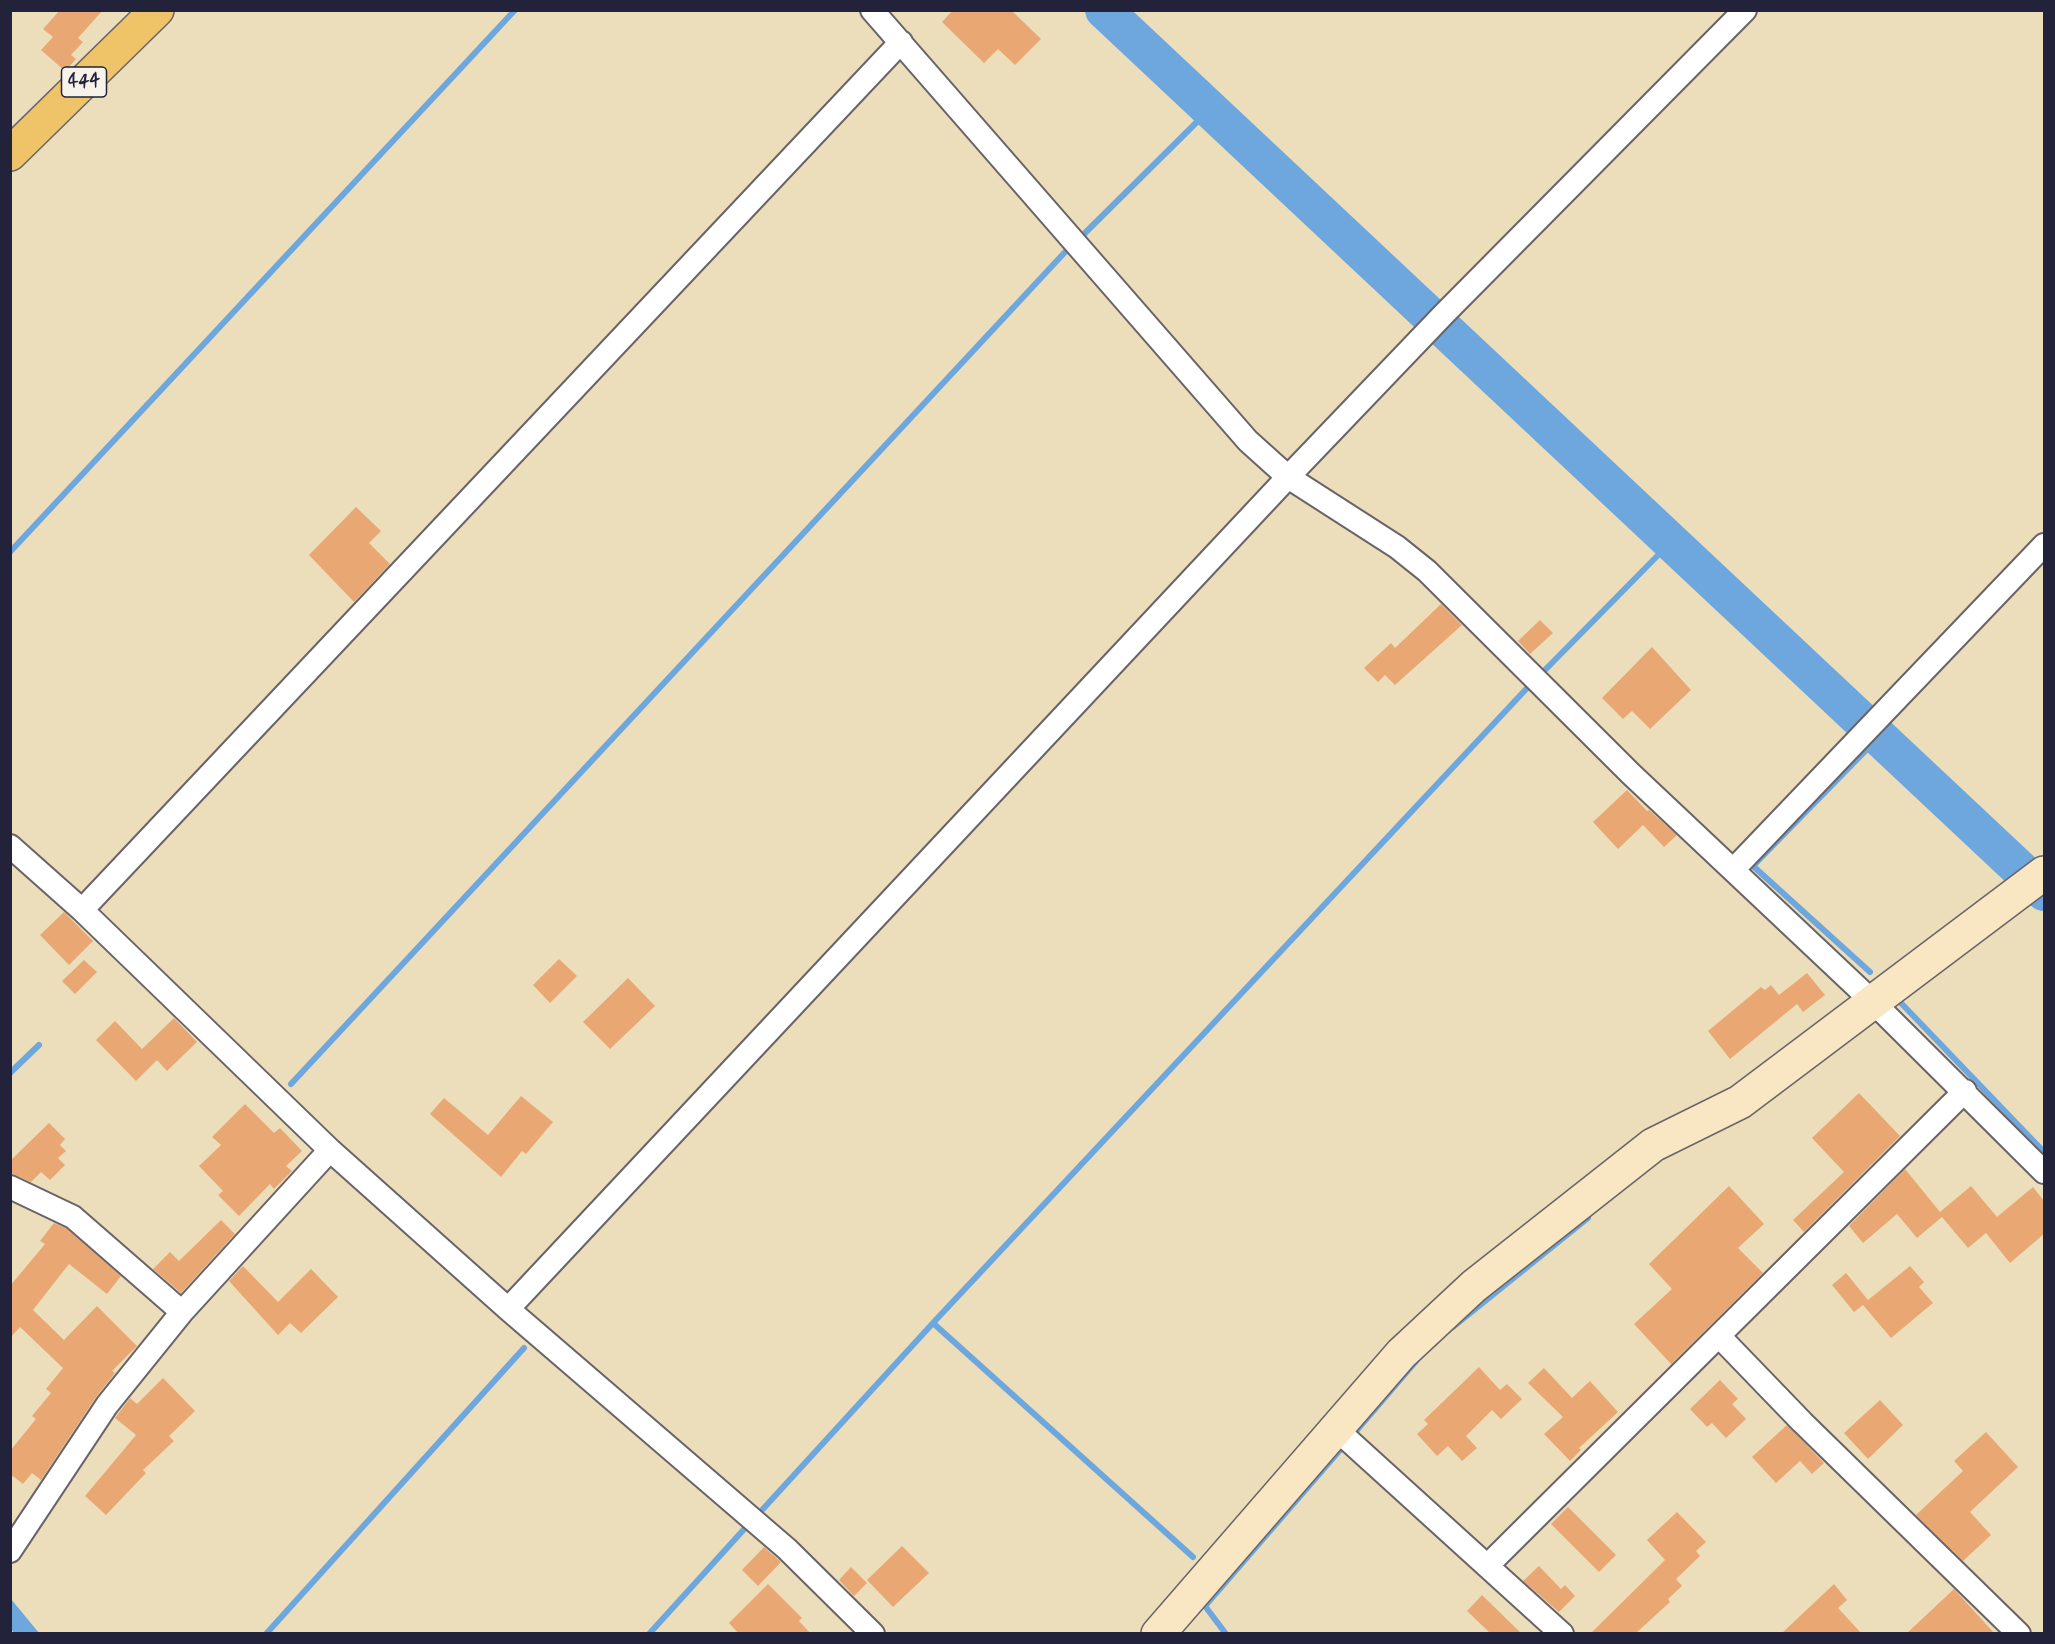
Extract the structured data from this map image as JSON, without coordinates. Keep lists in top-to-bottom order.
{
  "streets": {
    "highway": ["444"]
  }
}
